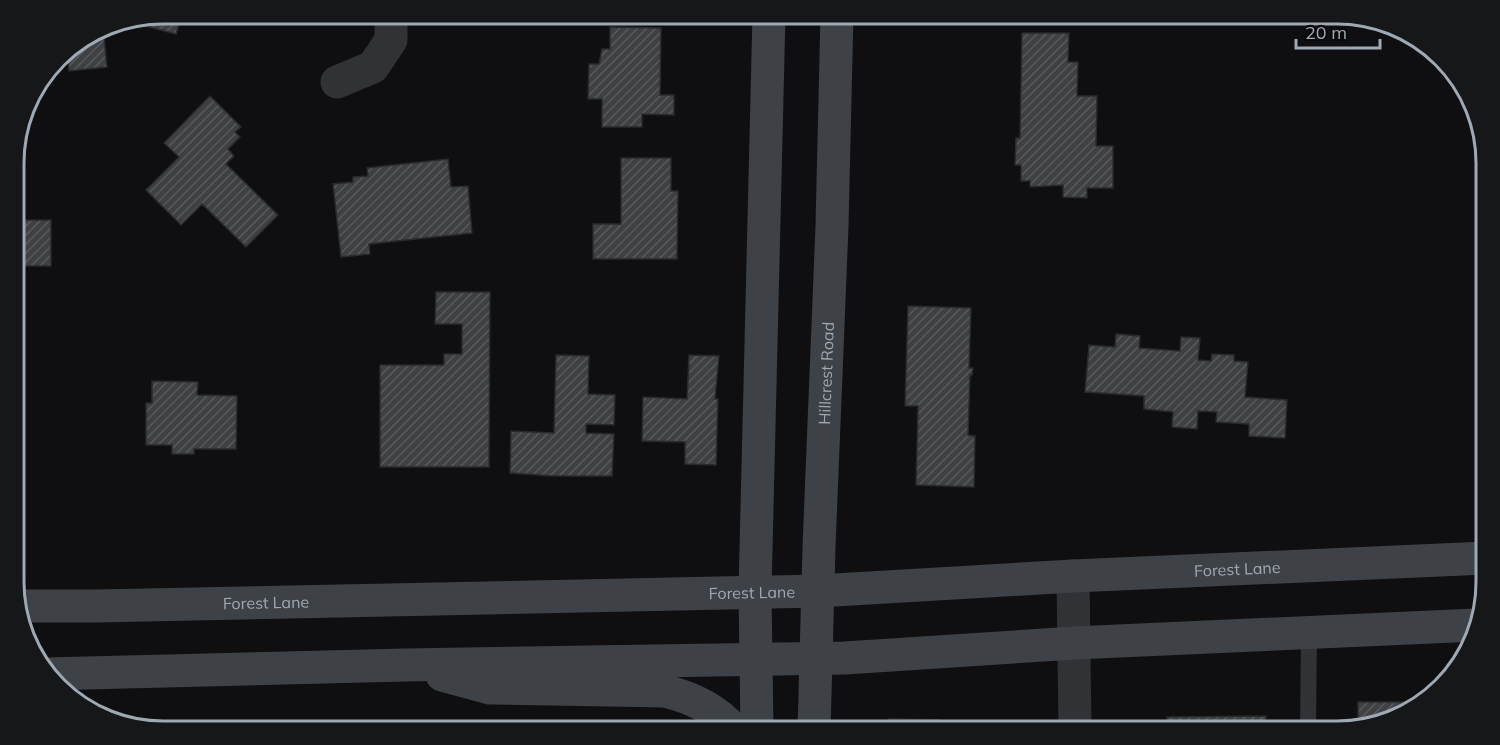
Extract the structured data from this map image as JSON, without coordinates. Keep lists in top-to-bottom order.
{
  "streets": {
    "main road": ["Hillcrest Road", "Forest Lane"]
  },
  "crossings": [
    ["Hillcrest Road", "Forest Lane"]
  ],
  "scale_bar": "20 m"
}
